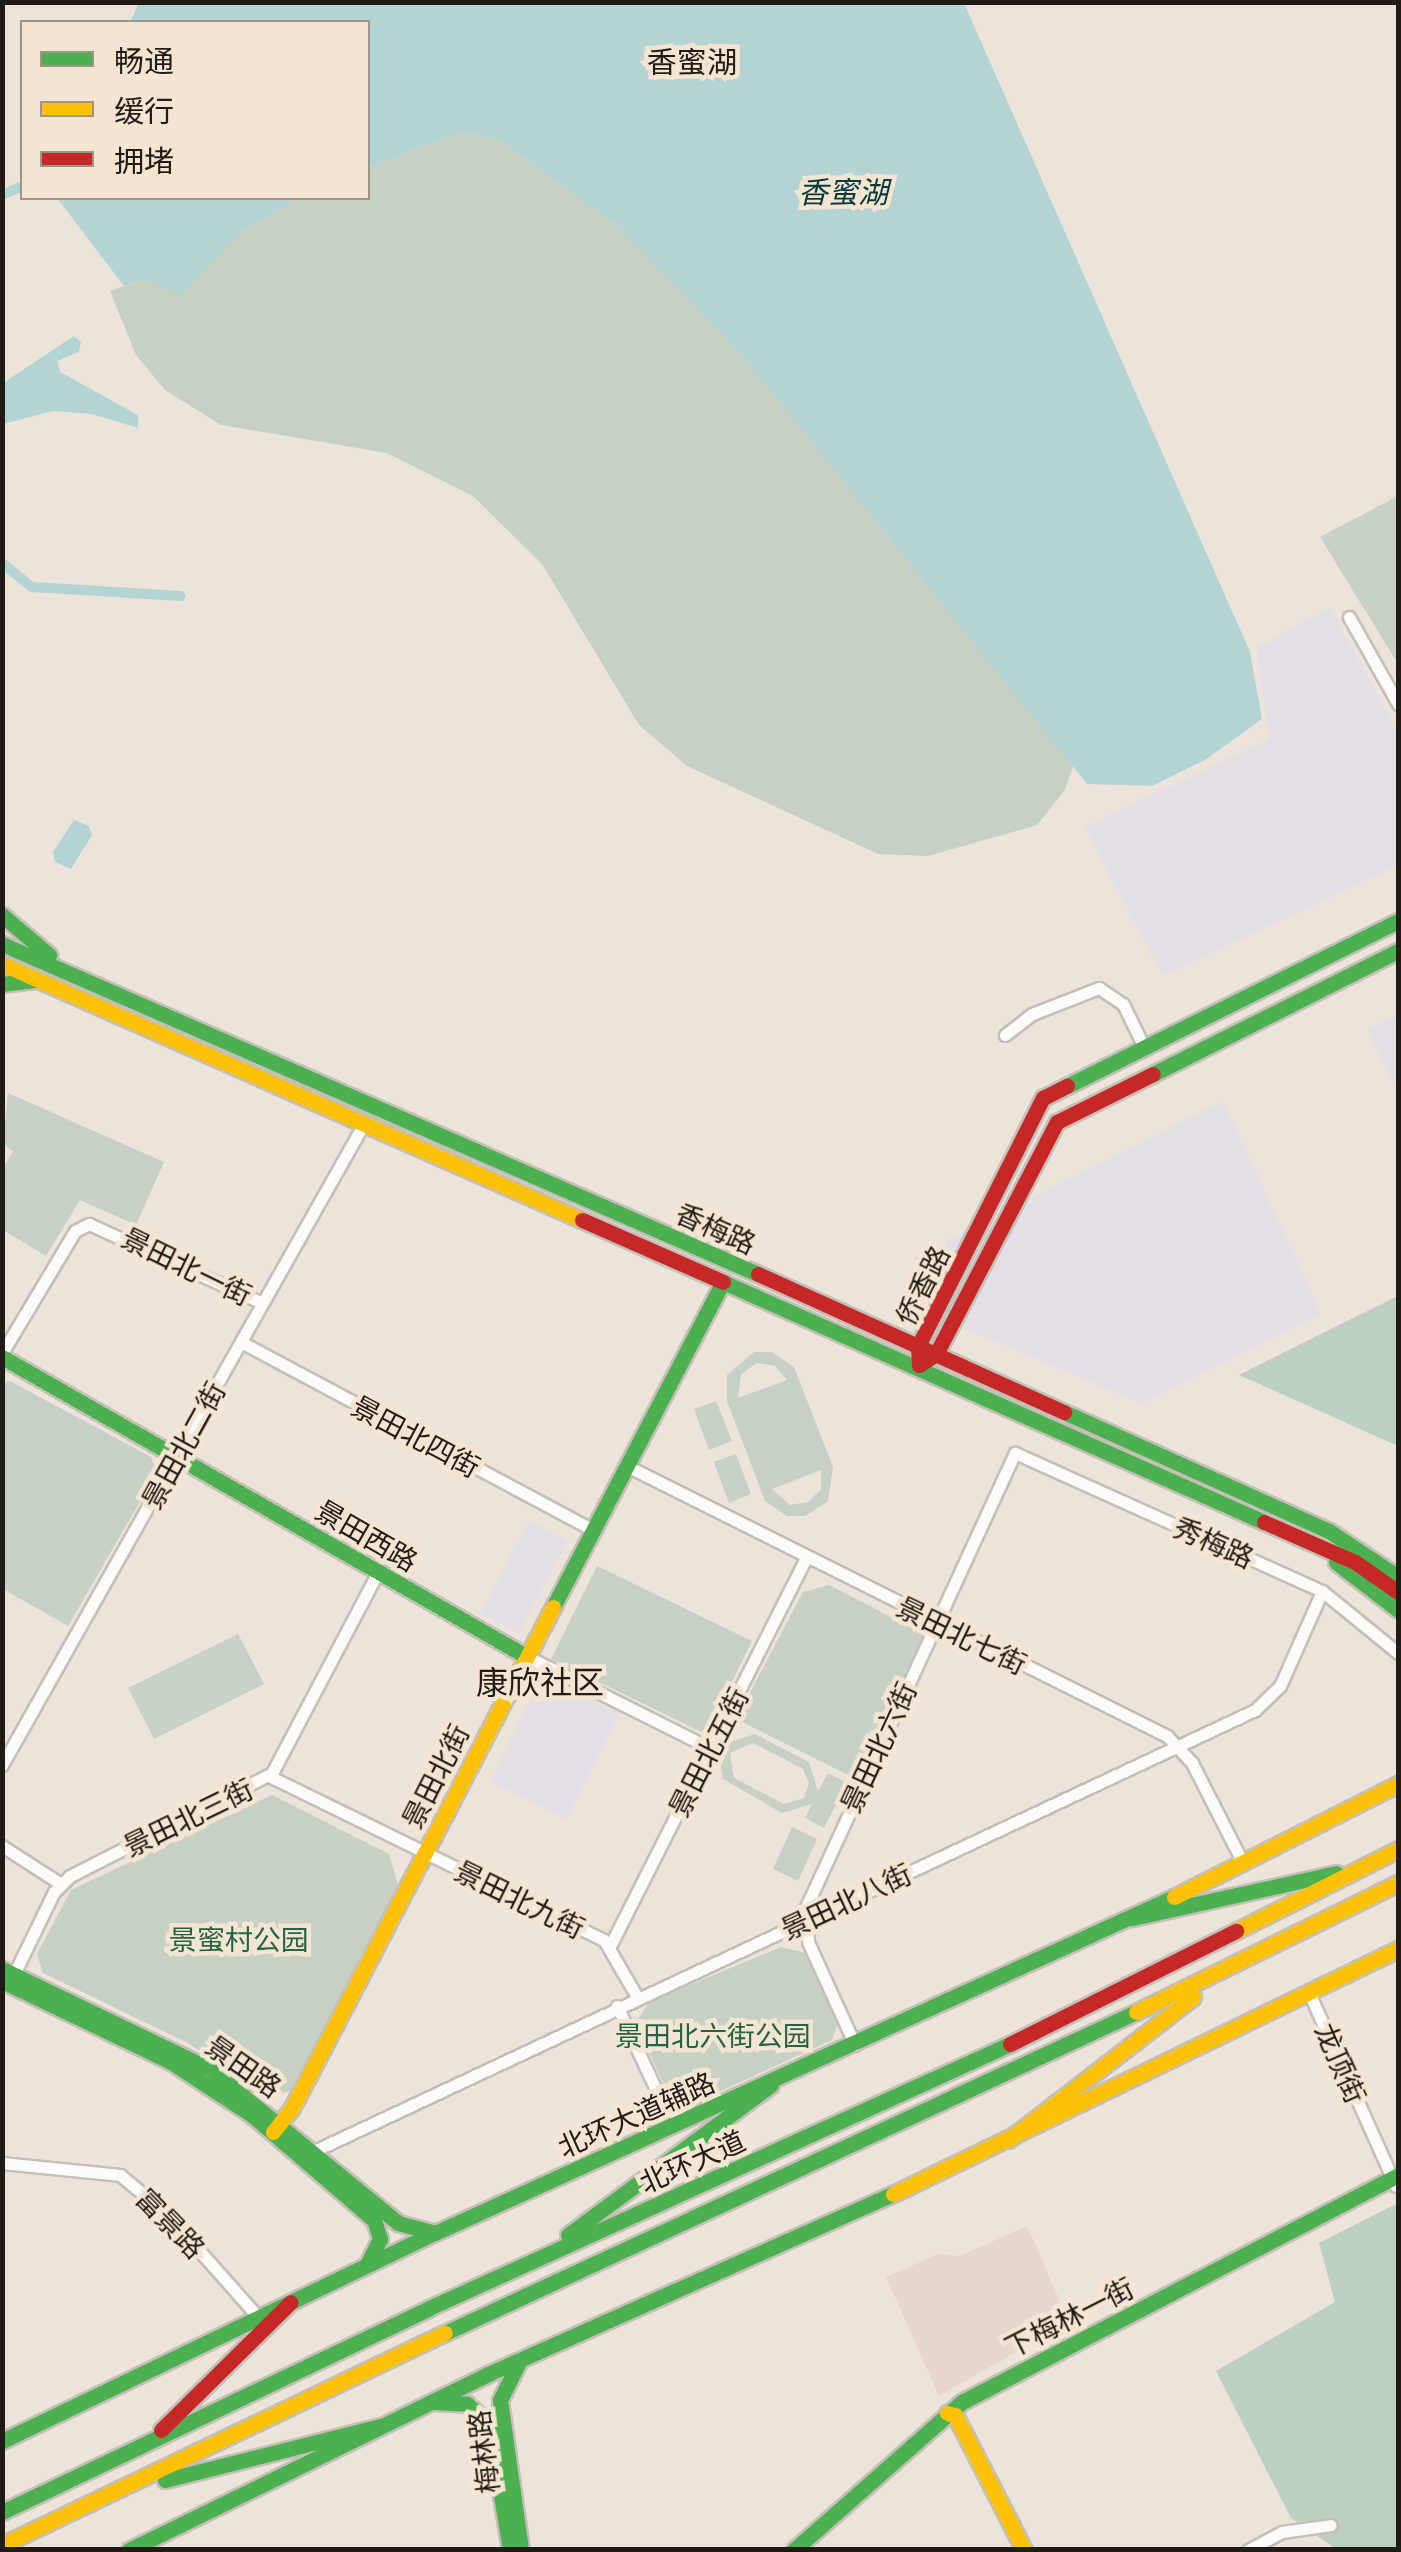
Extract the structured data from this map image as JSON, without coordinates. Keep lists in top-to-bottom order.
{
  "streets": {
    "main road": [
      "香梅路",
      "侨香路",
      "景田西路",
      "景田北街",
      "景田路",
      "北环大道辅路",
      "北环大道",
      "下梅林一街",
      "梅林路"
    ],
    "street": [
      "景田北一街",
      "景田北四街",
      "景田北二街",
      "秀梅路",
      "景田北七街",
      "景田北六街",
      "景田北五街",
      "景田北三街",
      "景田北九街",
      "景田北八街",
      "龙顶街",
      "富景路"
    ]
  },
  "crossings": [
    ["香梅路", "侨香路"],
    ["香梅路", "景田北二街"],
    ["香梅路", "景田北街"],
    ["景田北一街", "景田北二街"],
    ["景田北一街", "景田西路"],
    ["景田北四街", "景田北二街"],
    ["景田北四街", "景田北街"],
    ["景田北二街", "景田西路"],
    ["景田西路", "景田北五街"],
    ["景田西路", "景田北街"],
    ["景田西路", "景田北三街"],
    ["秀梅路", "景田北六街"],
    ["秀梅路", "景田北八街"],
    ["景田北七街", "景田北六街"],
    ["景田北七街", "景田北五街"],
    ["景田北七街", "景田北街"],
    ["景田北七街", "景田北八街"],
    ["景田北七街", "北环大道辅路"],
    ["景田北六街", "景田北八街"],
    ["景田北五街", "景田北九街"],
    ["景田北街", "景田北九街"],
    ["景田北街", "景田路"],
    ["景田北三街", "景田北九街"],
    ["景田北九街", "景田北八街"],
    ["景田北八街", "景田路"],
    ["龙顶街", "下梅林一街"],
    ["景田路", "北环大道辅路"],
    ["北环大道辅路", "富景路"]
  ],
  "districts": ["香蜜湖", "康欣社区"],
  "water": ["香蜜湖"],
  "parks": ["景蜜村公园", "景田北六街公园"],
  "legend": ["畅通", "缓行", "拥堵"]
}
